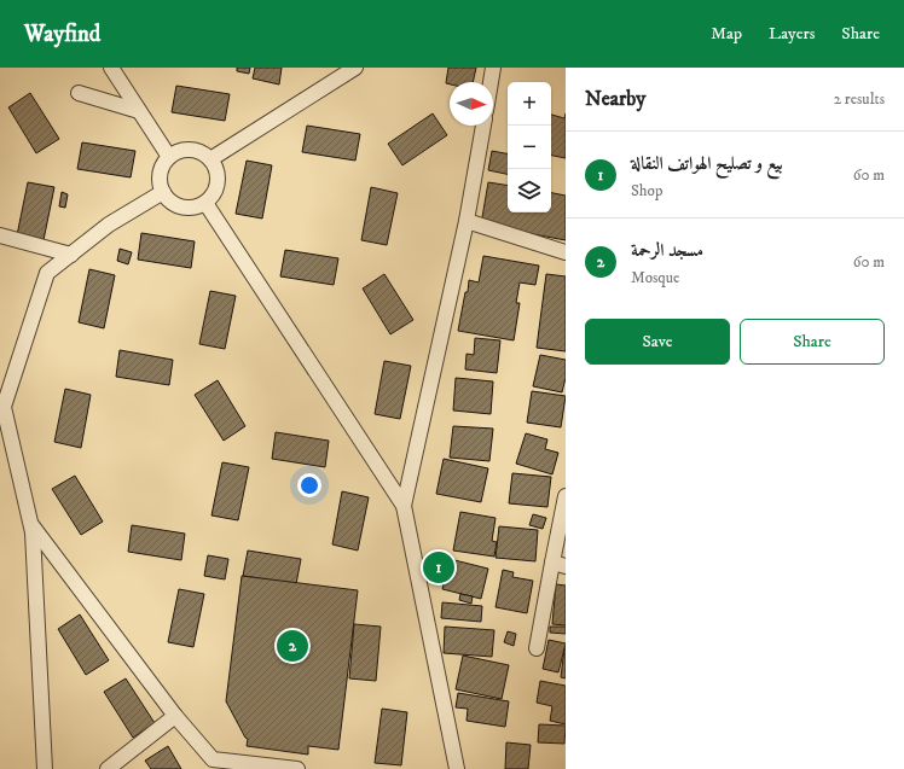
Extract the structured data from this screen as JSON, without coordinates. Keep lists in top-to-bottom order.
{
  "north": "right",
  "page": {
    "header": "Wayfind",
    "nav": ["Map", "Layers", "Share"],
    "heading": ["Nearby", "2 results"],
    "map_buttons": ["+", "−"],
    "list": [
      {
        "mark": "1",
        "name": "بيع و تصليح الهواتف النقالة",
        "note": "Shop",
        "value": "60 m"
      },
      {
        "mark": "2",
        "name": "مسجد الرحمة",
        "note": "Mosque",
        "value": "60 m"
      }
    ],
    "buttons": ["Save", "Share"],
    "pins": ["1", "2"]
  }
}
